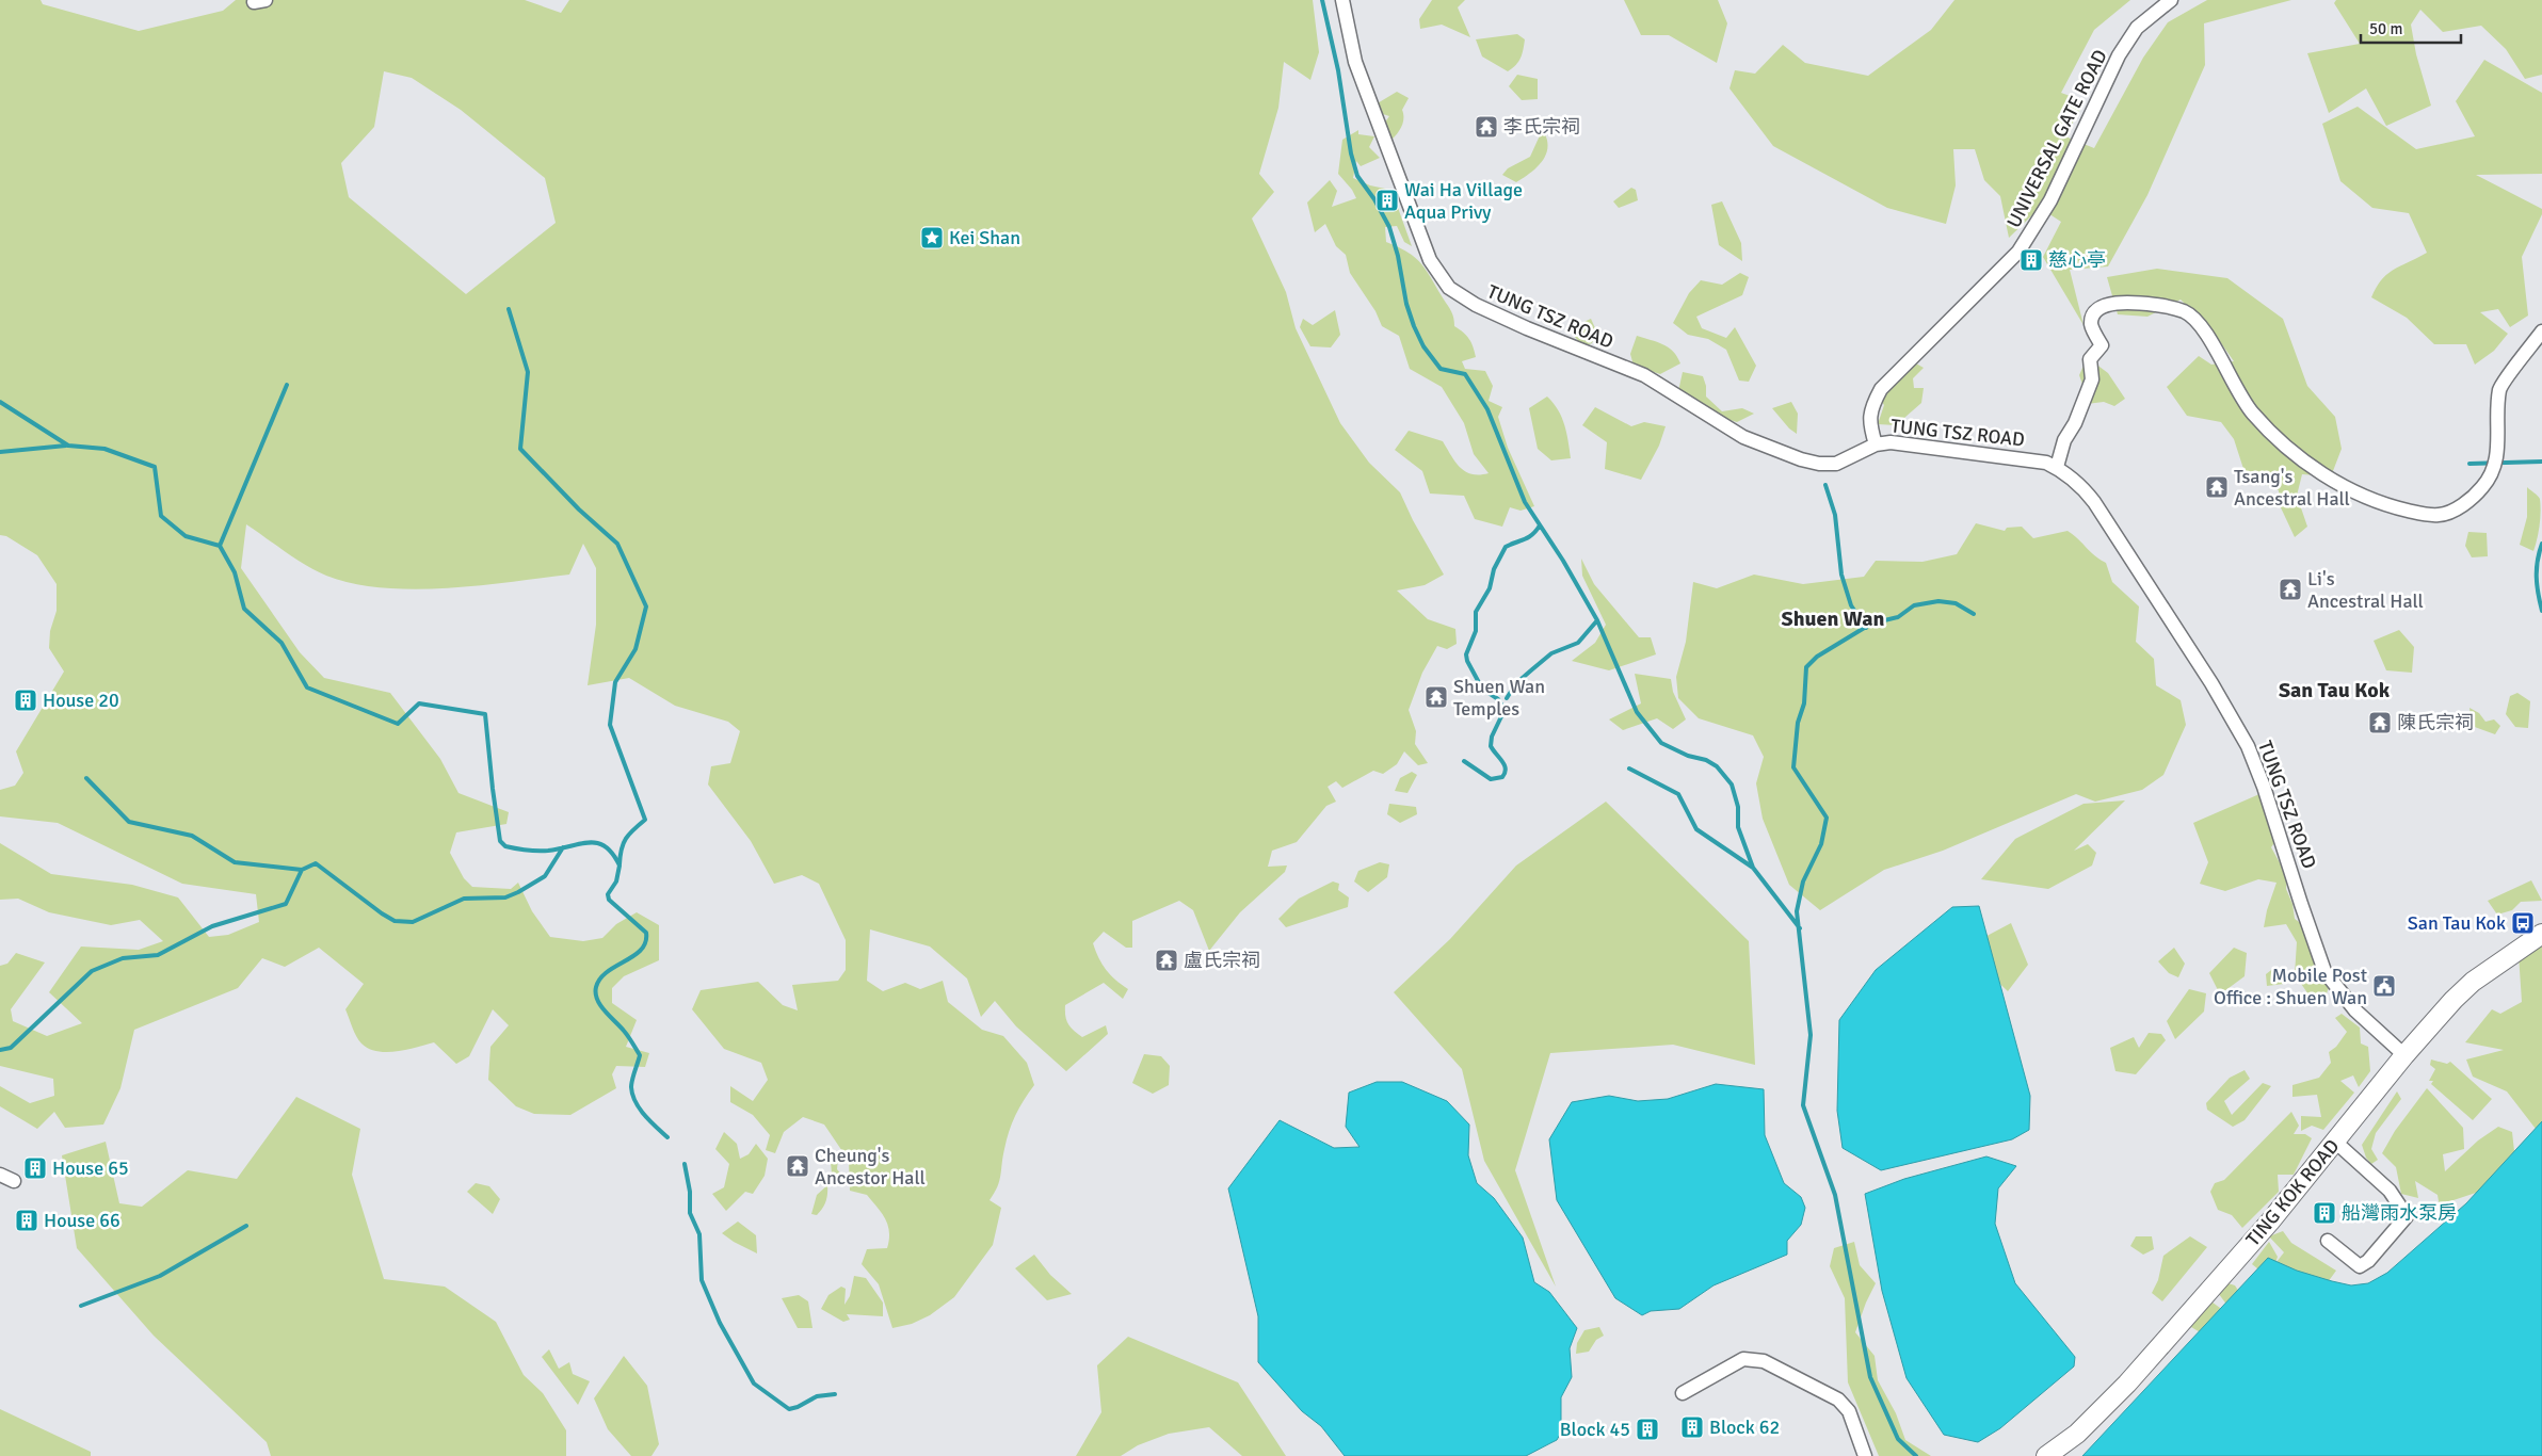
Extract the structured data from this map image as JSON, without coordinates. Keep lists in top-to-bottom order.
{
  "streets": {
    "main road": ["TING KOK ROAD"],
    "street": ["UNIVERSAL GATE ROAD", "TUNG TSZ ROAD"]
  },
  "crossings": [
    ["UNIVERSAL GATE ROAD", "TUNG TSZ ROAD"],
    ["TUNG TSZ ROAD", "TING KOK ROAD"]
  ],
  "districts": ["Shuen Wan", "San Tau Kok"],
  "places": {
    "temple": [
      "李氏宗祠",
      "Tsang's Ancestral Hall",
      "Li's Ancestral Hall",
      "Shuen Wan Temples",
      "陳氏宗祠",
      "盧氏宗祠",
      "Cheung's Ancestor Hall"
    ],
    "building": [
      "Wai Ha Village Aqua Privy",
      "慈心亭",
      "House 20",
      "House 65",
      "船灣雨水泵房",
      "House 66",
      "Block 62",
      "Block 45"
    ],
    "place": ["Kei Shan"],
    "bus stop": ["San Tau Kok"],
    "public building": ["Mobile Post Office : Shuen Wan"]
  },
  "scale_bar": "50 m"
}
